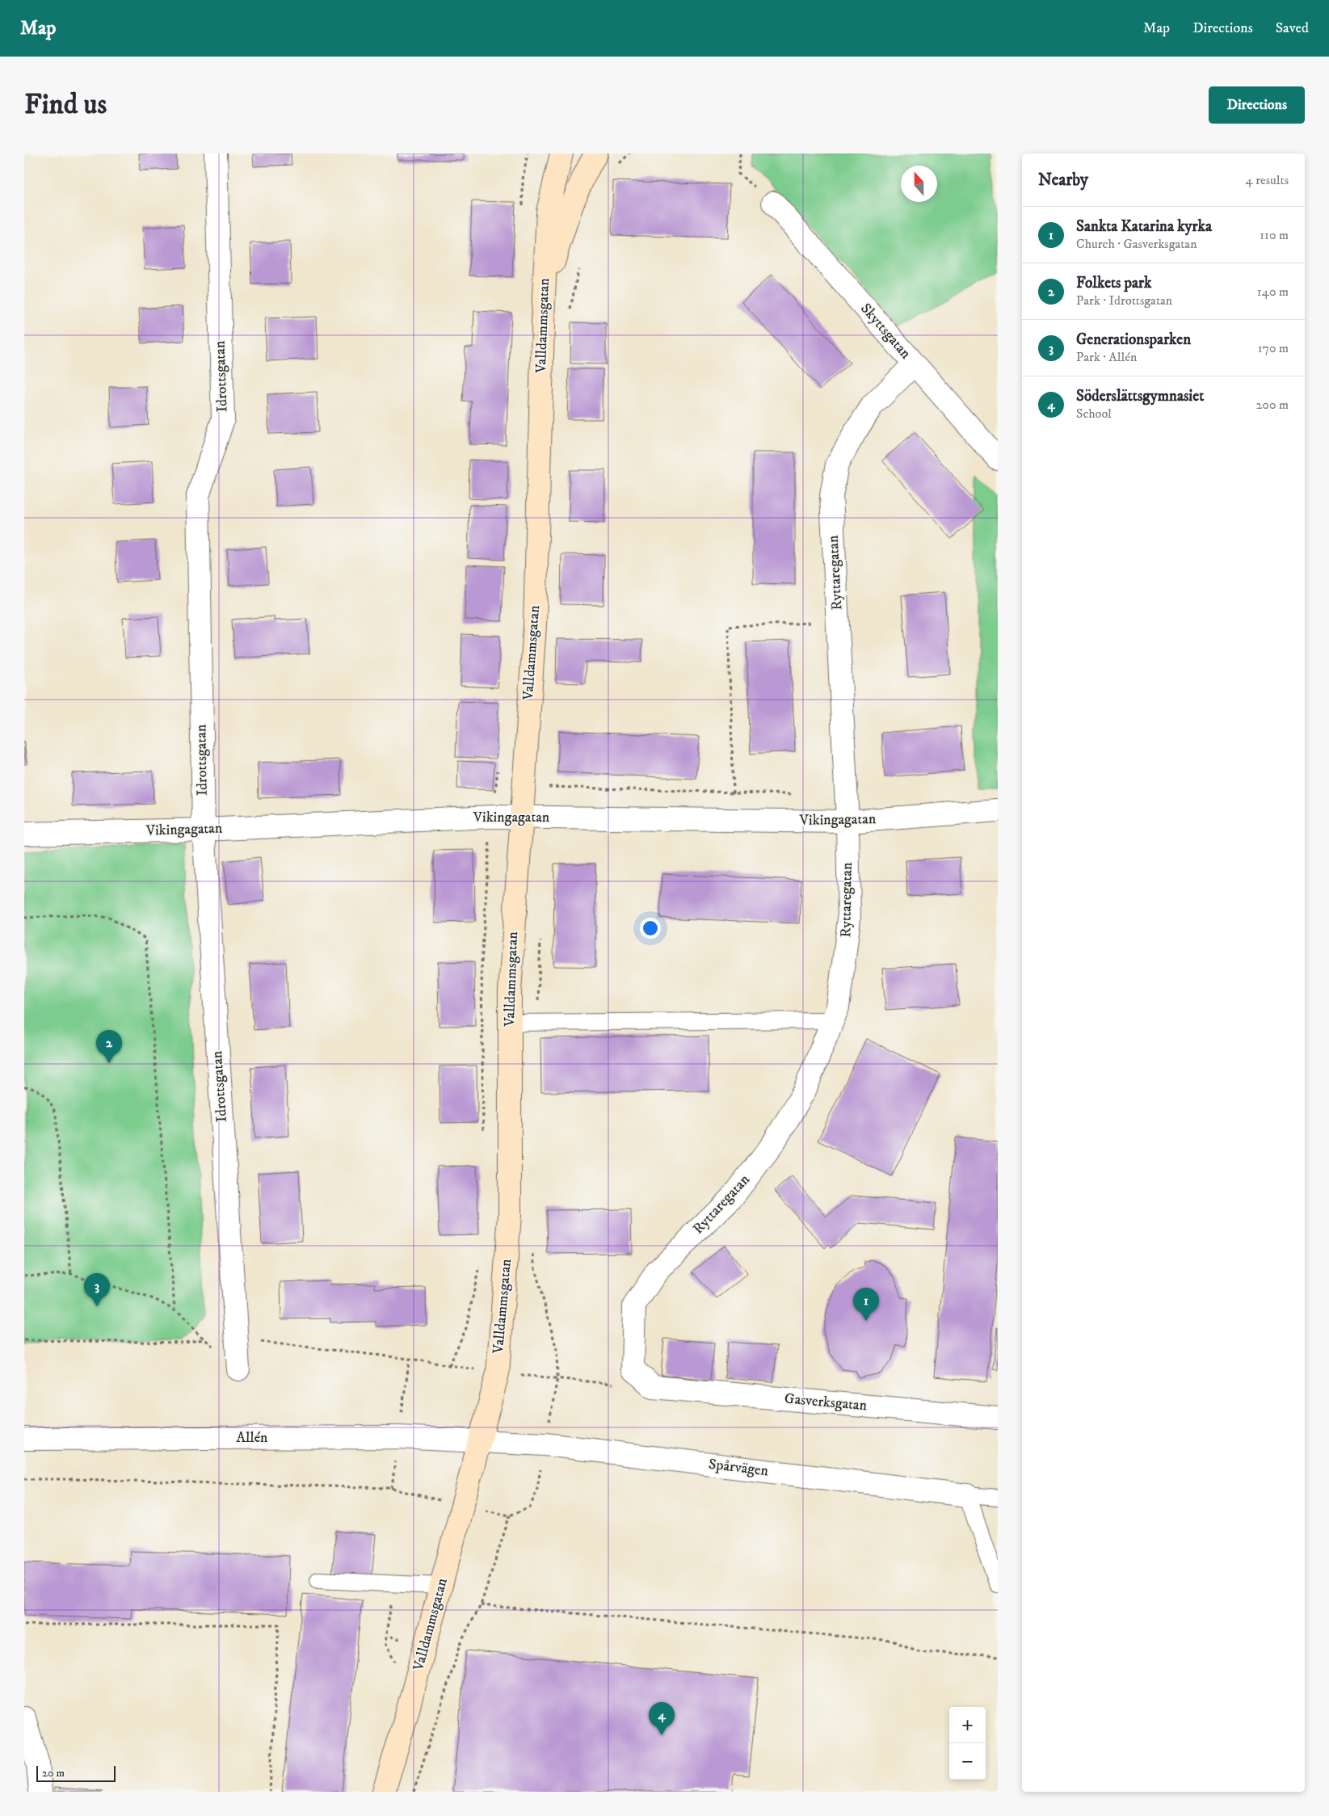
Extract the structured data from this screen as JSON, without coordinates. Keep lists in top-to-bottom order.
{
  "streets": {
    "street": [
      "Valldammsgatan",
      "Skyttsgatan",
      "Idrottsgatan",
      "Ryttaregatan",
      "Vikingagatan",
      "Gasverksgatan",
      "Allén",
      "Spårvägen"
    ]
  },
  "crossings": [
    ["Valldammsgatan", "Vikingagatan"],
    ["Valldammsgatan", "Allén"],
    ["Valldammsgatan", "Spårvägen"],
    ["Skyttsgatan", "Ryttaregatan"],
    ["Idrottsgatan", "Vikingagatan"],
    ["Ryttaregatan", "Vikingagatan"],
    ["Ryttaregatan", "Gasverksgatan"],
    ["Allén", "Spårvägen"]
  ],
  "scale_bar": "20 m",
  "north": "top",
  "page": {
    "header": "Map",
    "nav": ["Map", "Directions", "Saved"],
    "buttons": "Directions",
    "title": "Find us",
    "heading": ["Nearby", "4 results"],
    "list": [
      {
        "mark": "1",
        "name": "Sankta Katarina kyrka",
        "note": "Church · Gasverksgatan",
        "value": "110 m"
      },
      {
        "mark": "2",
        "name": "Folkets park",
        "note": "Park · Idrottsgatan",
        "value": "140 m"
      },
      {
        "mark": "3",
        "name": "Generationsparken",
        "note": "Park · Allén",
        "value": "170 m"
      },
      {
        "mark": "4",
        "name": "Söderslättsgymnasiet",
        "note": "School",
        "value": "200 m"
      }
    ],
    "pins": [
      "2",
      "3",
      "1",
      "4"
    ],
    "map_buttons": ["+", "−"],
    "scale": "20 m"
  }
}
